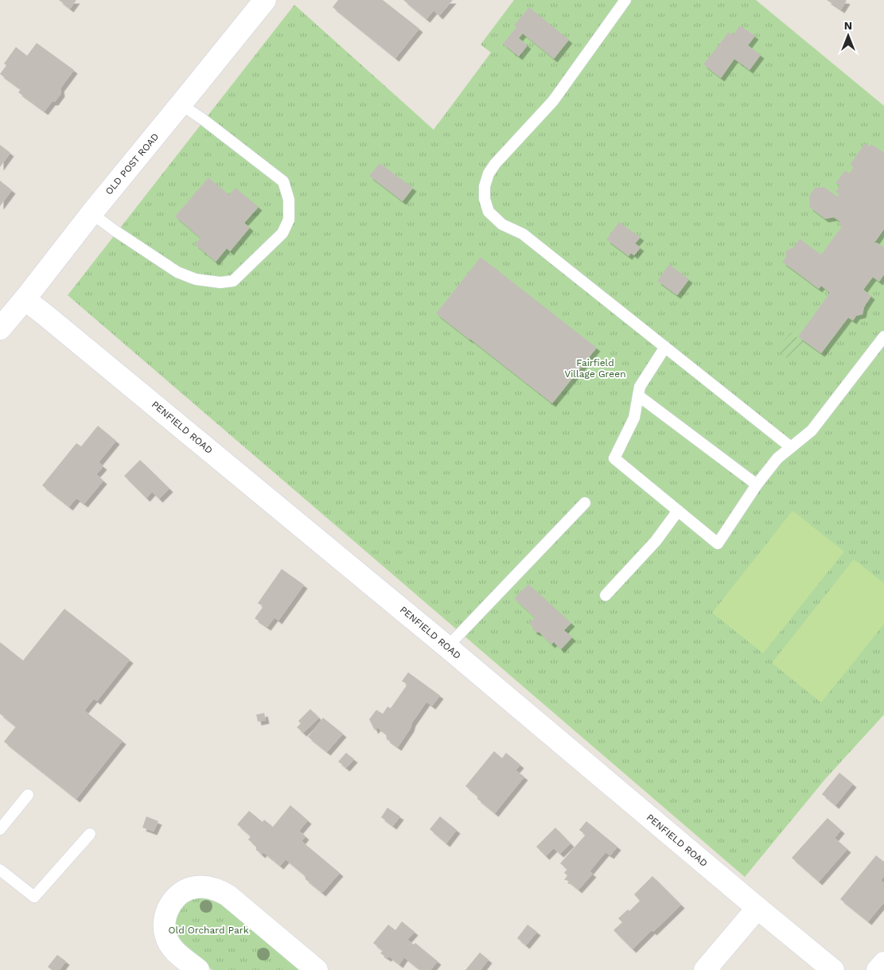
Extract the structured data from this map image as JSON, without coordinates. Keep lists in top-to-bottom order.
{
  "streets": {
    "street": ["OLD POST ROAD", "PENFIELD ROAD"]
  },
  "crossings": [
    ["OLD POST ROAD", "PENFIELD ROAD"]
  ],
  "parks": ["Fairfield Village Green", "Old Orchard Park"],
  "north": "top"
}
